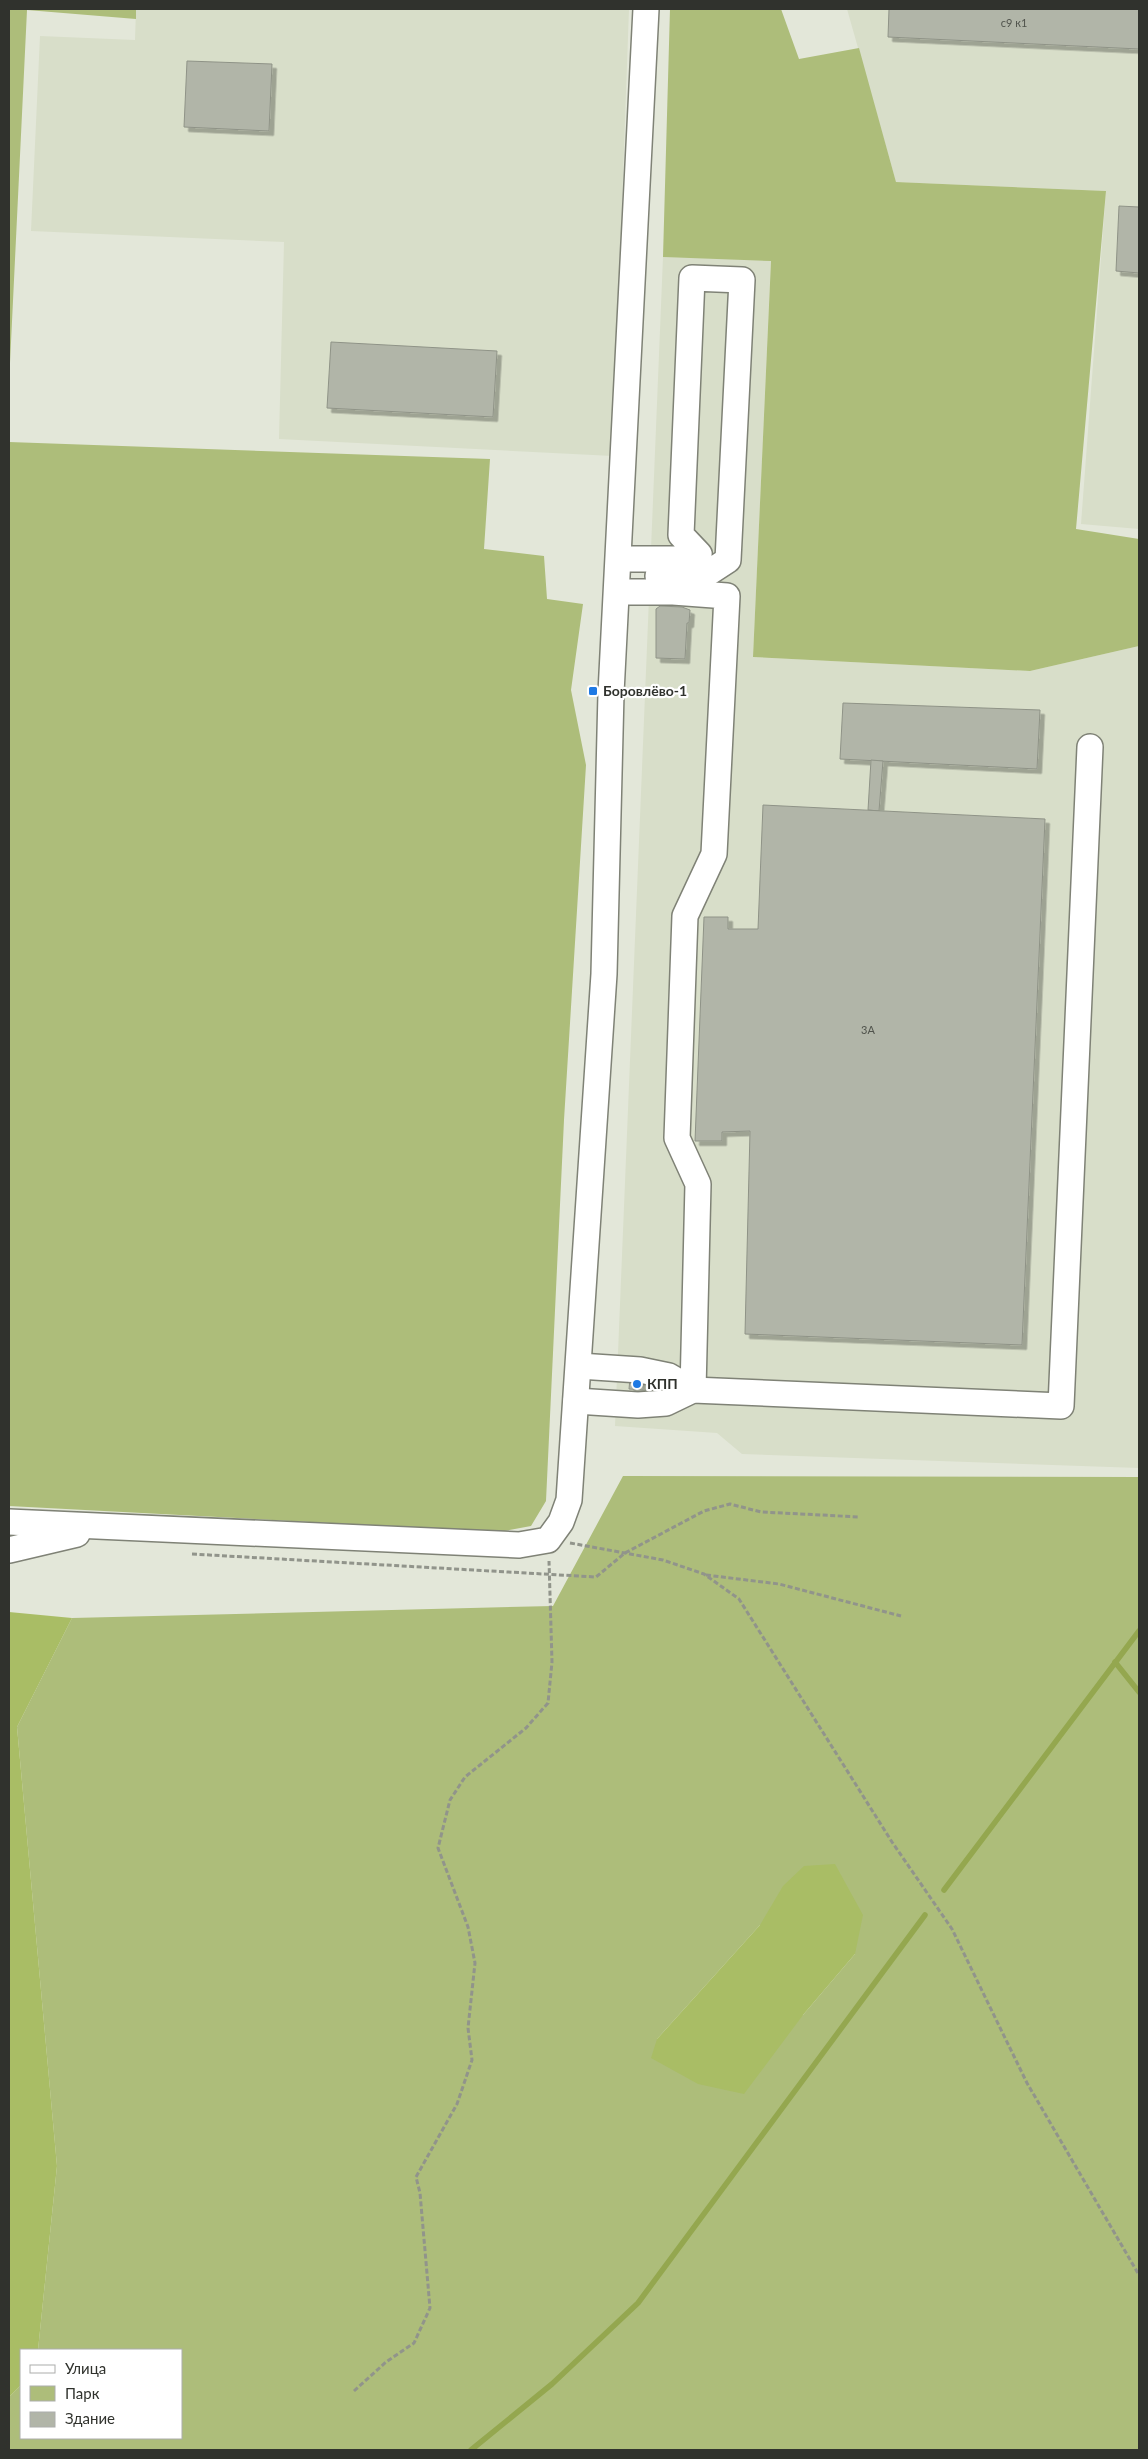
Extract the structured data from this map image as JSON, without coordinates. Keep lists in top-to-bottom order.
{
  "places": {
    "transit": ["Боровлёво-1"],
    "other": ["КПП"]
  },
  "house_numbers": ["с9 к1", "3А"],
  "legend": ["Улица", "Парк", "Здание"]
}
